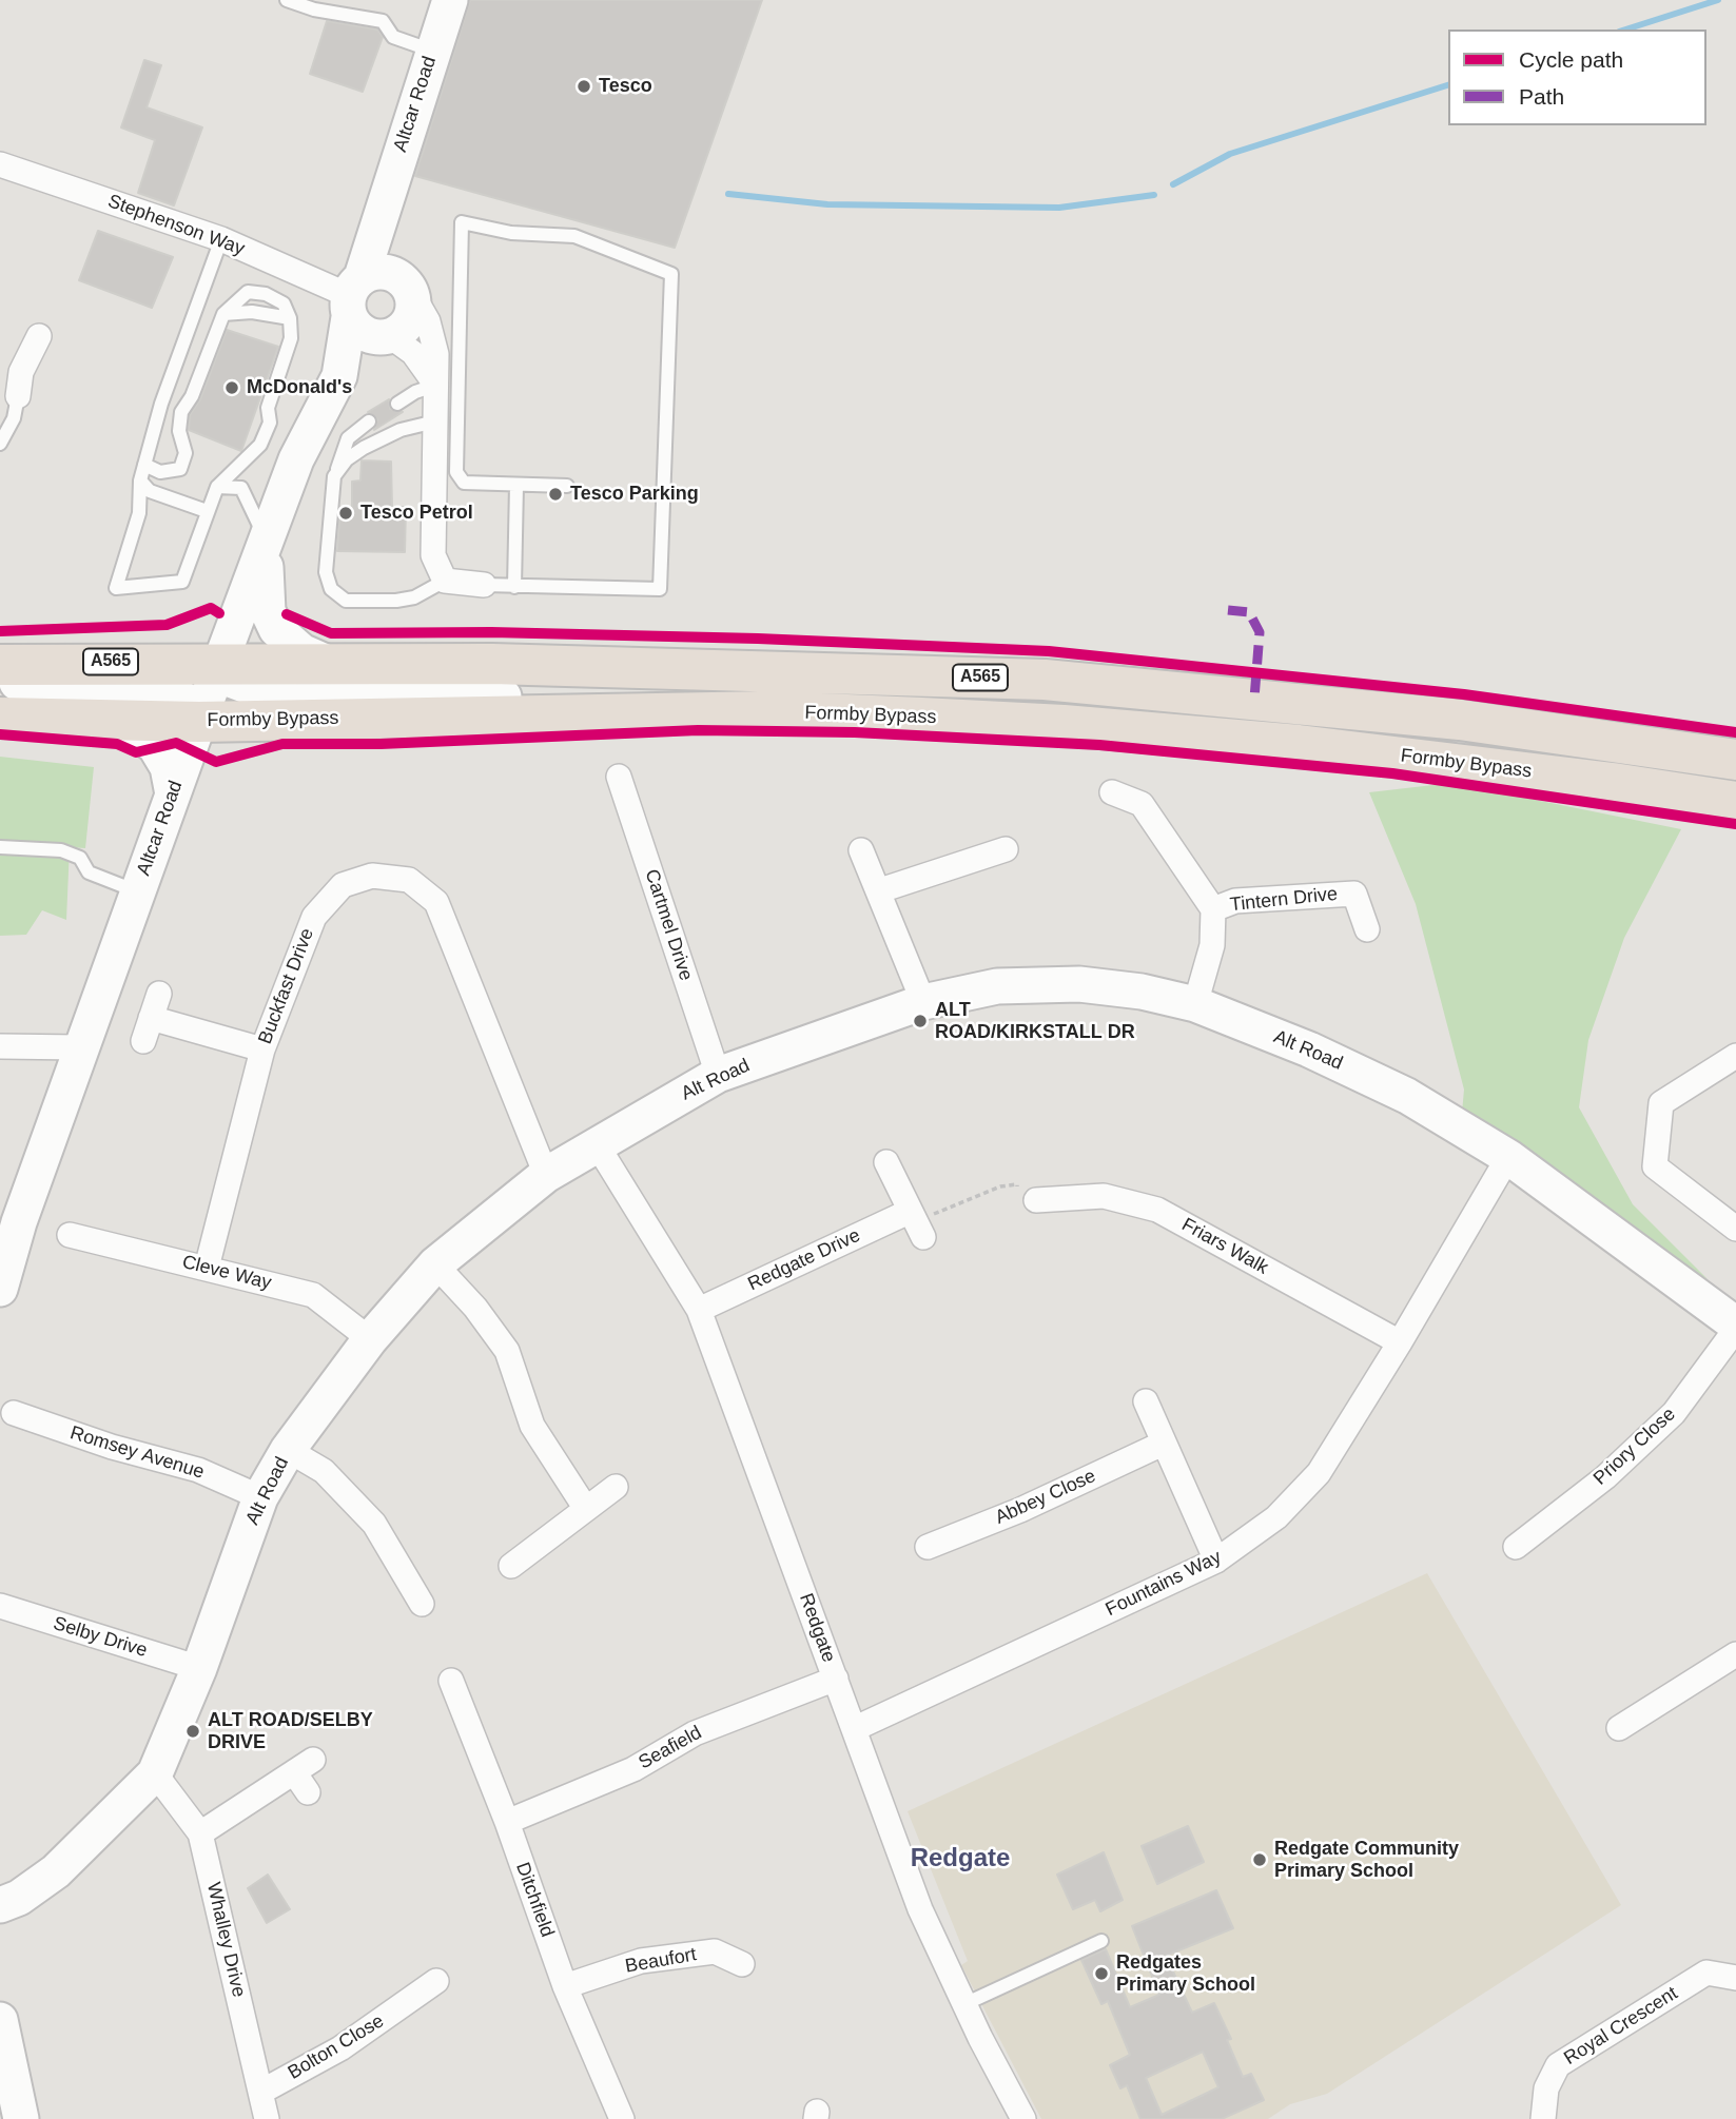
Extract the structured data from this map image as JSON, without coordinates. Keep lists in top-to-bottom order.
{
  "streets": {
    "highway": ["A565", "Formby Bypass"],
    "main road": ["Altcar Road", "Alt Road"],
    "street": [
      "Stephenson Way",
      "Tintern Drive",
      "Cartmel Drive",
      "Buckfast Drive",
      "Friars Walk",
      "Redgate Drive",
      "Cleve Way",
      "Priory Close",
      "Romsey Avenue",
      "Abbey Close",
      "Fountains Way",
      "Redgate",
      "Selby Drive",
      "Seafield",
      "Ditchfield",
      "Whalley Drive",
      "Beaufort",
      "Royal Crescent",
      "Bolton Close"
    ]
  },
  "crossings": [
    ["Altcar Road", "Stephenson Way"],
    ["Altcar Road", "A565"],
    ["Altcar Road", "Formby Bypass"],
    ["Tintern Drive", "Alt Road"],
    ["Cartmel Drive", "Alt Road"],
    ["Buckfast Drive", "Alt Road"],
    ["Buckfast Drive", "Cleve Way"],
    ["Alt Road", "Cleve Way"],
    ["Alt Road", "Priory Close"],
    ["Alt Road", "Romsey Avenue"],
    ["Alt Road", "Fountains Way"],
    ["Alt Road", "Redgate"],
    ["Alt Road", "Selby Drive"],
    ["Alt Road", "Whalley Drive"],
    ["Friars Walk", "Fountains Way"],
    ["Redgate Drive", "Redgate"],
    ["Fountains Way", "Redgate"],
    ["Redgate", "Seafield"],
    ["Seafield", "Ditchfield"],
    ["Ditchfield", "Beaufort"],
    ["Whalley Drive", "Bolton Close"]
  ],
  "districts": ["Redgate"],
  "places": [
    "Tesco",
    "McDonald's",
    "Tesco Parking",
    "Tesco Petrol",
    "ALT ROAD/KIRKSTALL DR",
    "ALT ROAD/SELBY DRIVE",
    "Redgate Community Primary School",
    "Redgates Primary School"
  ],
  "legend": ["Cycle path", "Path"]
}
